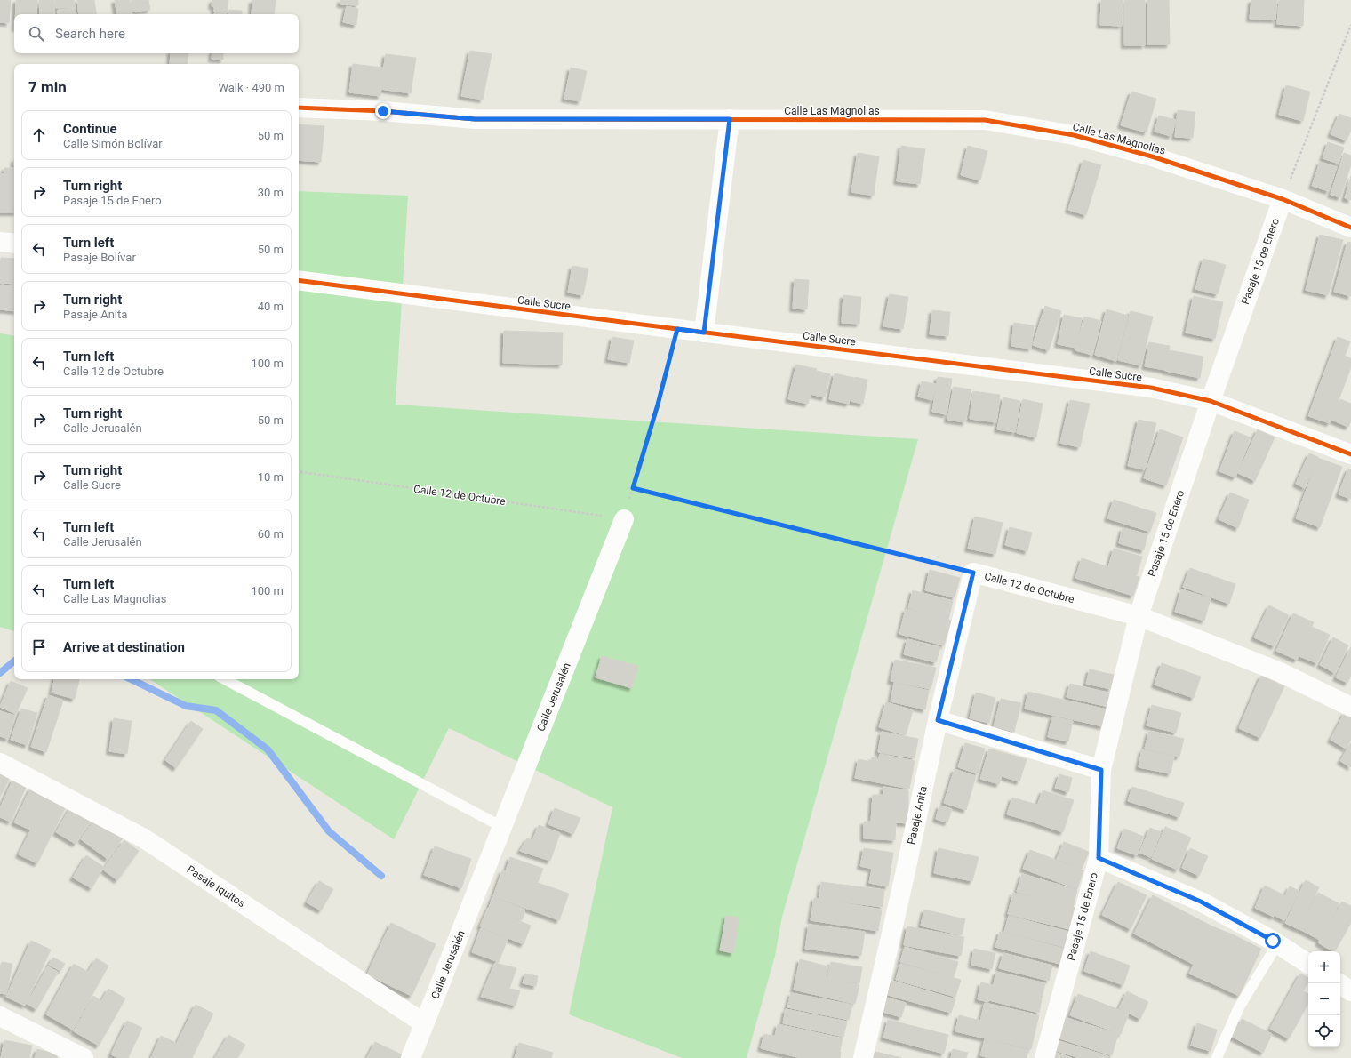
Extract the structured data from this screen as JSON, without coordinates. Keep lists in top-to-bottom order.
{
  "streets": {
    "street": [
      "Calle Las Magnolias",
      "Pasaje 15 de Enero",
      "Calle Sucre",
      "Calle 12 de Octubre",
      "Calle Jerusalén",
      "Pasaje Anita",
      "Pasaje Iquitos"
    ]
  },
  "crossings": [
    ["Calle Las Magnolias", "Pasaje 15 de Enero"],
    ["Pasaje 15 de Enero", "Calle Sucre"],
    ["Pasaje 15 de Enero", "Calle 12 de Octubre"],
    ["Calle 12 de Octubre", "Calle Jerusalén"],
    ["Calle 12 de Octubre", "Pasaje Anita"],
    ["Calle Jerusalén", "Pasaje Iquitos"]
  ],
  "page": {
    "search": "Search here",
    "heading": ["7 min", "Walk · 490 m"],
    "list": [
      ["Continue", "Calle Simón Bolívar", "50 m"],
      ["Turn right", "Pasaje 15 de Enero", "30 m"],
      ["Turn left", "Pasaje Bolívar", "50 m"],
      ["Turn right", "Pasaje Anita", "40 m"],
      ["Turn left", "Calle 12 de Octubre", "100 m"],
      ["Turn right", "Calle Jerusalén", "50 m"],
      ["Turn right", "Calle Sucre", "10 m"],
      ["Turn left", "Calle Jerusalén", "60 m"],
      ["Turn left", "Calle Las Magnolias", "100 m"],
      "Arrive at destination"
    ],
    "map_buttons": ["+", "−"]
  }
}
